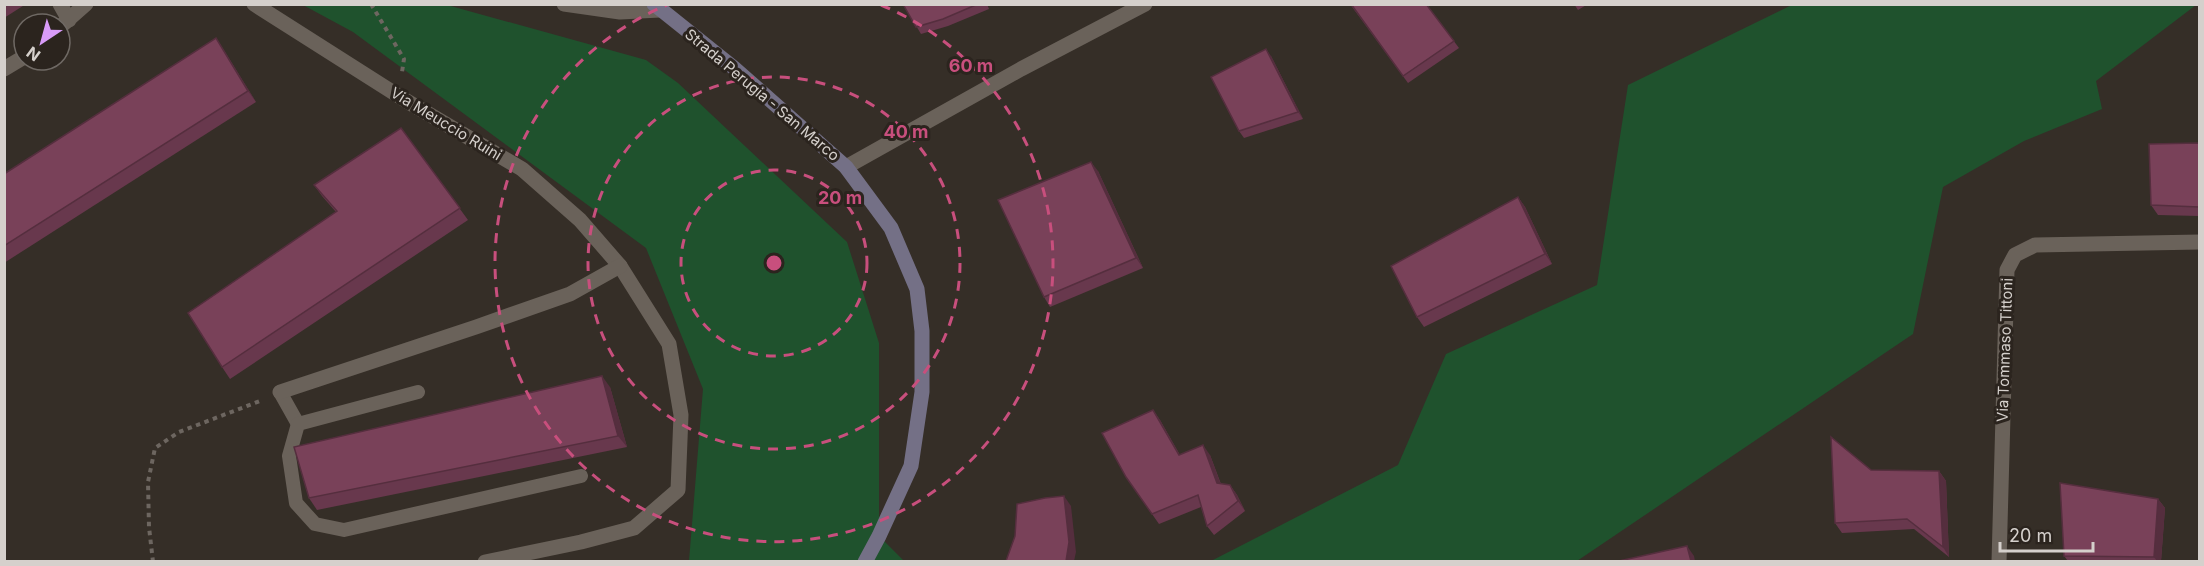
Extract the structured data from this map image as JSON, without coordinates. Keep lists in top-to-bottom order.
{
  "streets": {
    "main road": ["Strada Perugia - San Marco"],
    "street": ["Via Meuccio Ruini", "Via Tommaso Tittoni"]
  },
  "scale_bar": "20 m",
  "north": "bottom left",
  "rings": ["60 m", "40 m", "20 m"]
}
